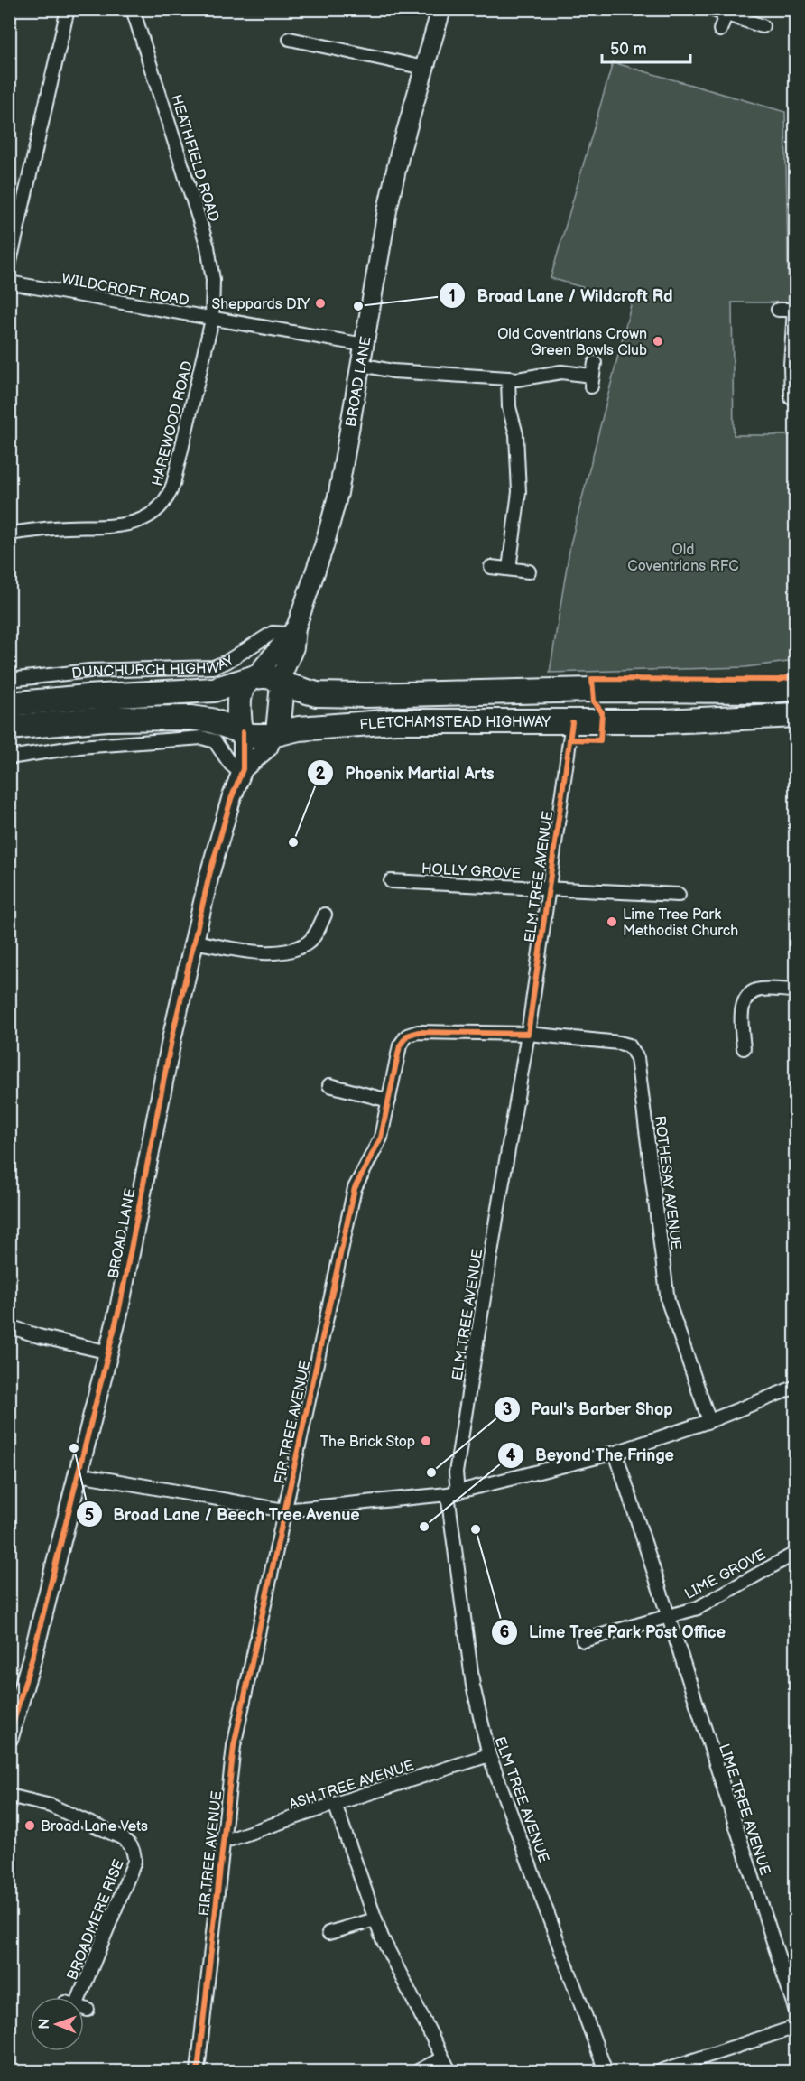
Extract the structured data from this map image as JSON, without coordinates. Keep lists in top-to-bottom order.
{
  "streets": {
    "highway": ["DUNCHURCH HIGHWAY", "FLETCHAMSTEAD HIGHWAY"],
    "street": [
      "HEATHFIELD ROAD",
      "WILDCROFT ROAD",
      "BROAD LANE",
      "HAREWOOD ROAD",
      "HOLLY GROVE",
      "ELM TREE AVENUE",
      "ROTHESAY AVENUE",
      "FIR TREE AVENUE",
      "LIME GROVE",
      "ASH TREE AVENUE",
      "LIME TREE AVENUE",
      "BROADMERE RISE"
    ]
  },
  "crossings": [
    ["HEATHFIELD ROAD", "WILDCROFT ROAD"],
    ["HEATHFIELD ROAD", "HAREWOOD ROAD"],
    ["WILDCROFT ROAD", "BROAD LANE"],
    ["WILDCROFT ROAD", "HAREWOOD ROAD"],
    ["BROAD LANE", "DUNCHURCH HIGHWAY"],
    ["BROAD LANE", "FLETCHAMSTEAD HIGHWAY"],
    ["DUNCHURCH HIGHWAY", "FLETCHAMSTEAD HIGHWAY"],
    ["FLETCHAMSTEAD HIGHWAY", "ELM TREE AVENUE"],
    ["HOLLY GROVE", "ELM TREE AVENUE"],
    ["ELM TREE AVENUE", "ROTHESAY AVENUE"],
    ["ELM TREE AVENUE", "FIR TREE AVENUE"],
    ["ELM TREE AVENUE", "ASH TREE AVENUE"],
    ["ROTHESAY AVENUE", "FIR TREE AVENUE"],
    ["FIR TREE AVENUE", "ASH TREE AVENUE"],
    ["LIME GROVE", "LIME TREE AVENUE"]
  ],
  "parks": ["Old Coventrians RFC"],
  "places": [
    "Sheppards DIY",
    "Broad Lane / Wildcroft Rd",
    "Old Coventrians Crown Green Bowls Club",
    "Phoenix Martial Arts",
    "Lime Tree Park Methodist Church",
    "The Brick Stop",
    "Broad Lane / Beech Tree Avenue",
    "Paul's Barber Shop",
    "Beyond The Fringe",
    "Lime Tree Park Post Office",
    "Broad Lane Vets"
  ],
  "scale_bar": "50 m",
  "north": "left"
}
